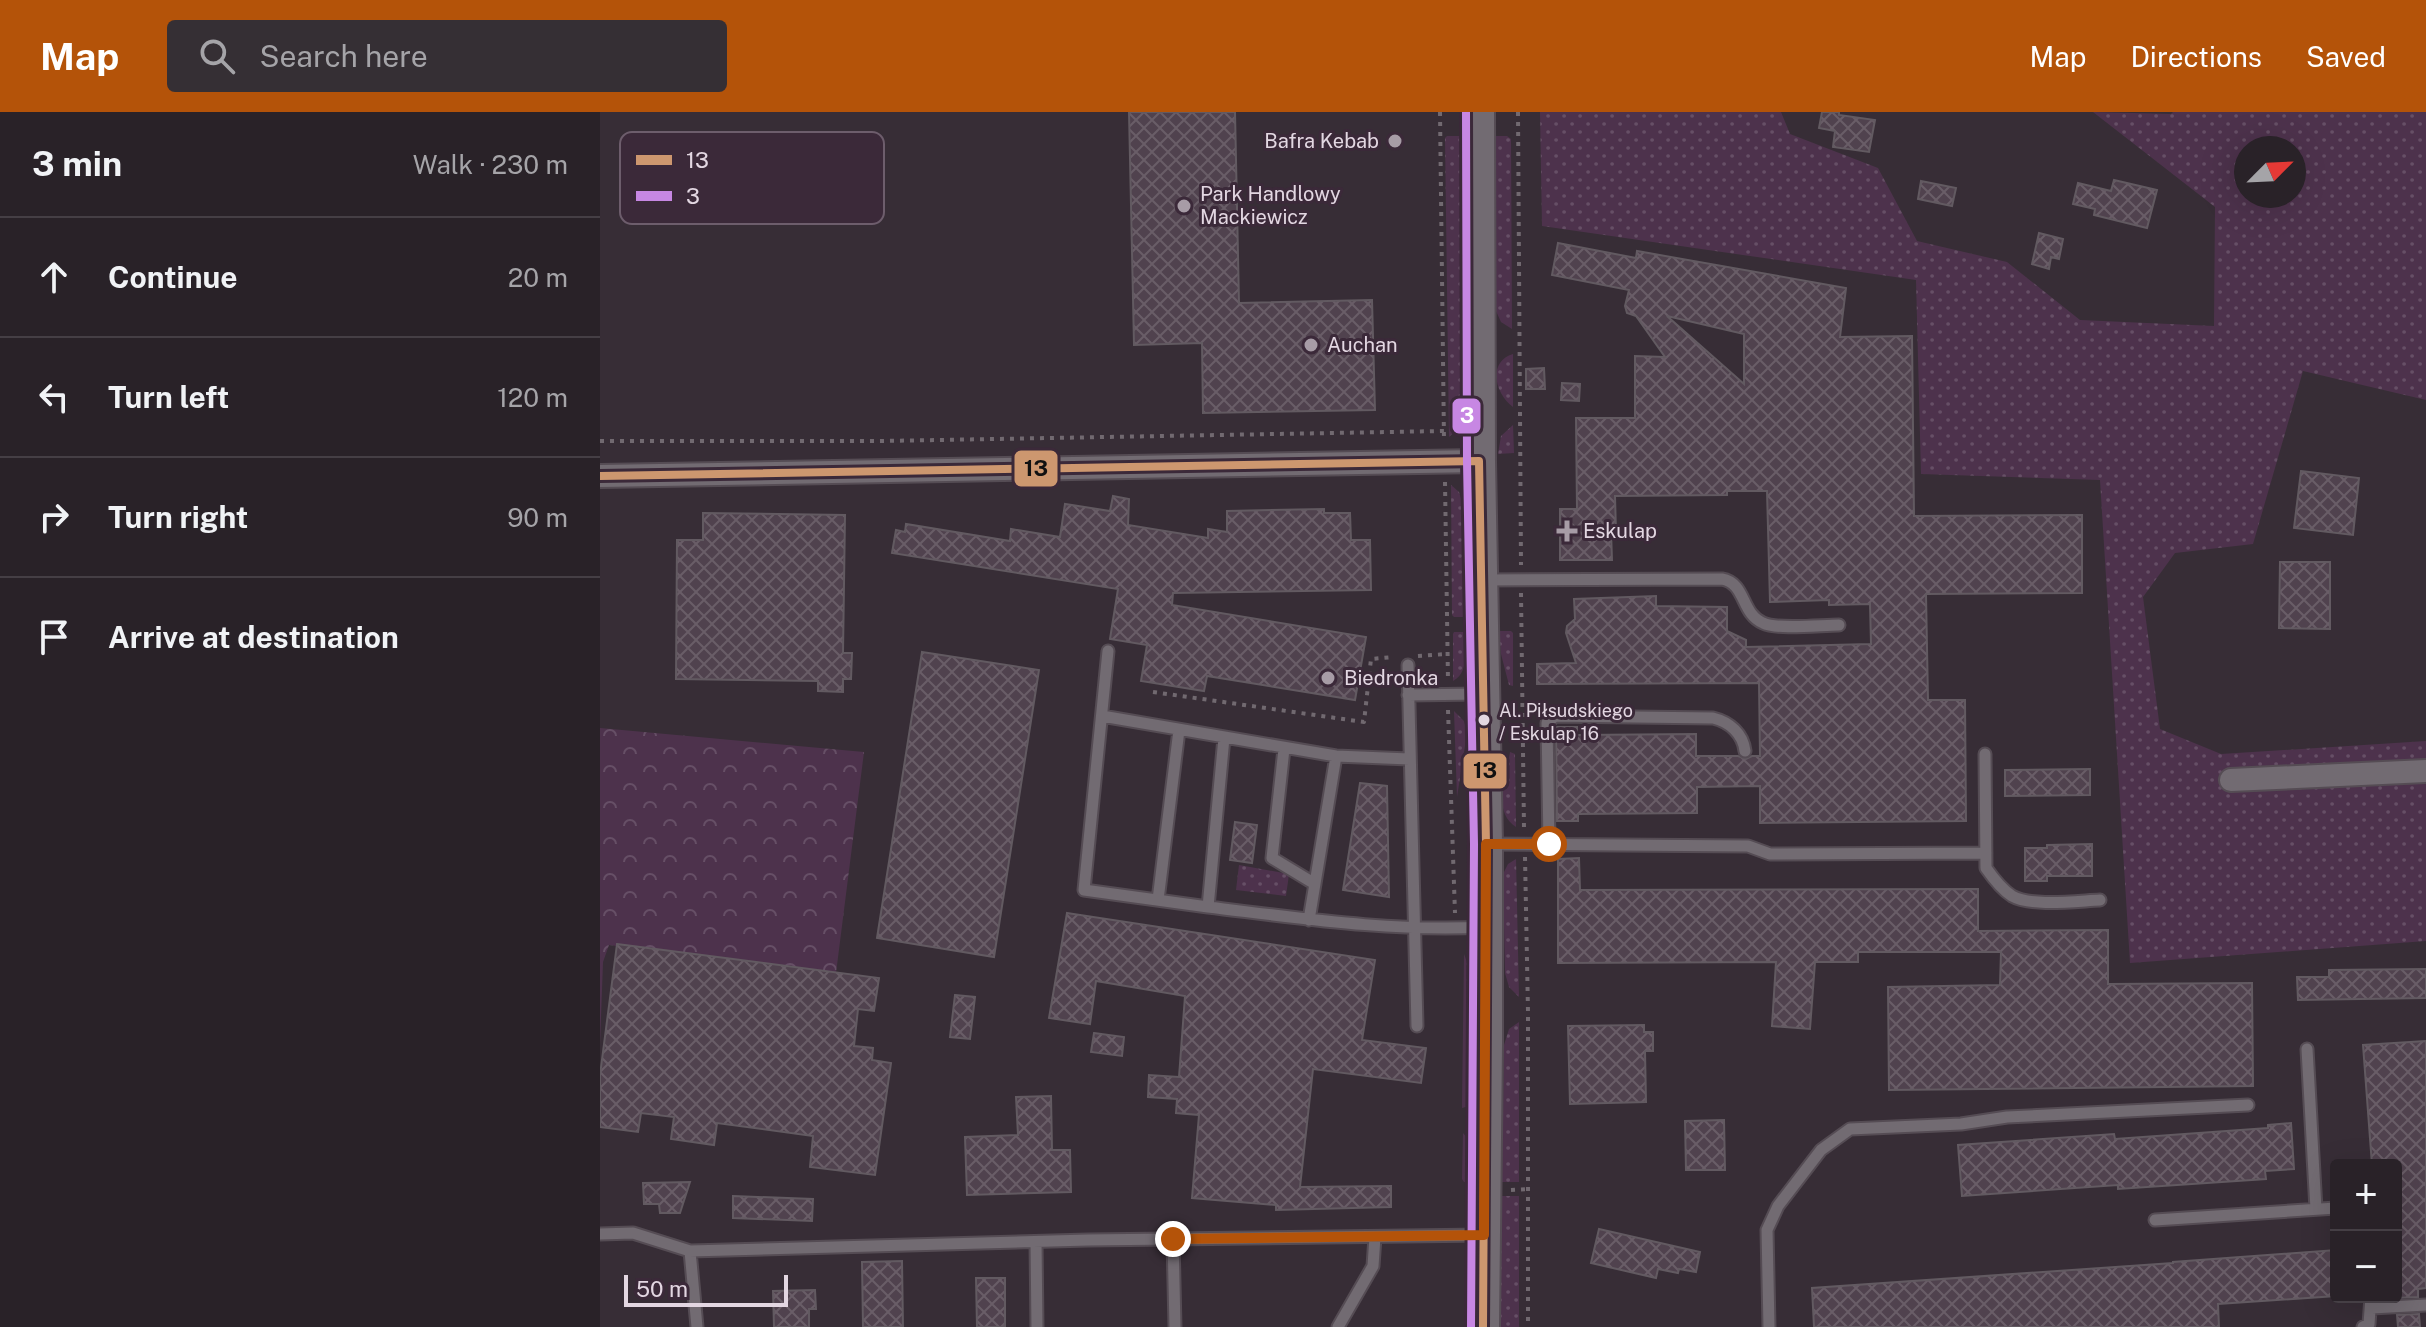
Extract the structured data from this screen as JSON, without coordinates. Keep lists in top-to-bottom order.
{
  "places": {
    "other": [
      "Bafra Kebab",
      "Park Handlowy Mackiewicz",
      "Auchan",
      "Biedronka",
      "Al. Piłsudskiego / Eskulap 16"
    ],
    "health": ["Eskulap"]
  },
  "lines": ["transit line 3", "transit line 13"],
  "legend": ["13", "3"],
  "scale_bar": "50 m",
  "north": "top right",
  "page": {
    "header": "Map",
    "search": "Search here",
    "nav": ["Map", "Directions", "Saved"],
    "heading": ["3 min", "Walk · 230 m"],
    "list": [
      ["Continue", "20 m"],
      ["Turn left", "120 m"],
      ["Turn right", "90 m"],
      "Arrive at destination"
    ],
    "map_buttons": ["+", "−"],
    "scale": "50 m"
  }
}
